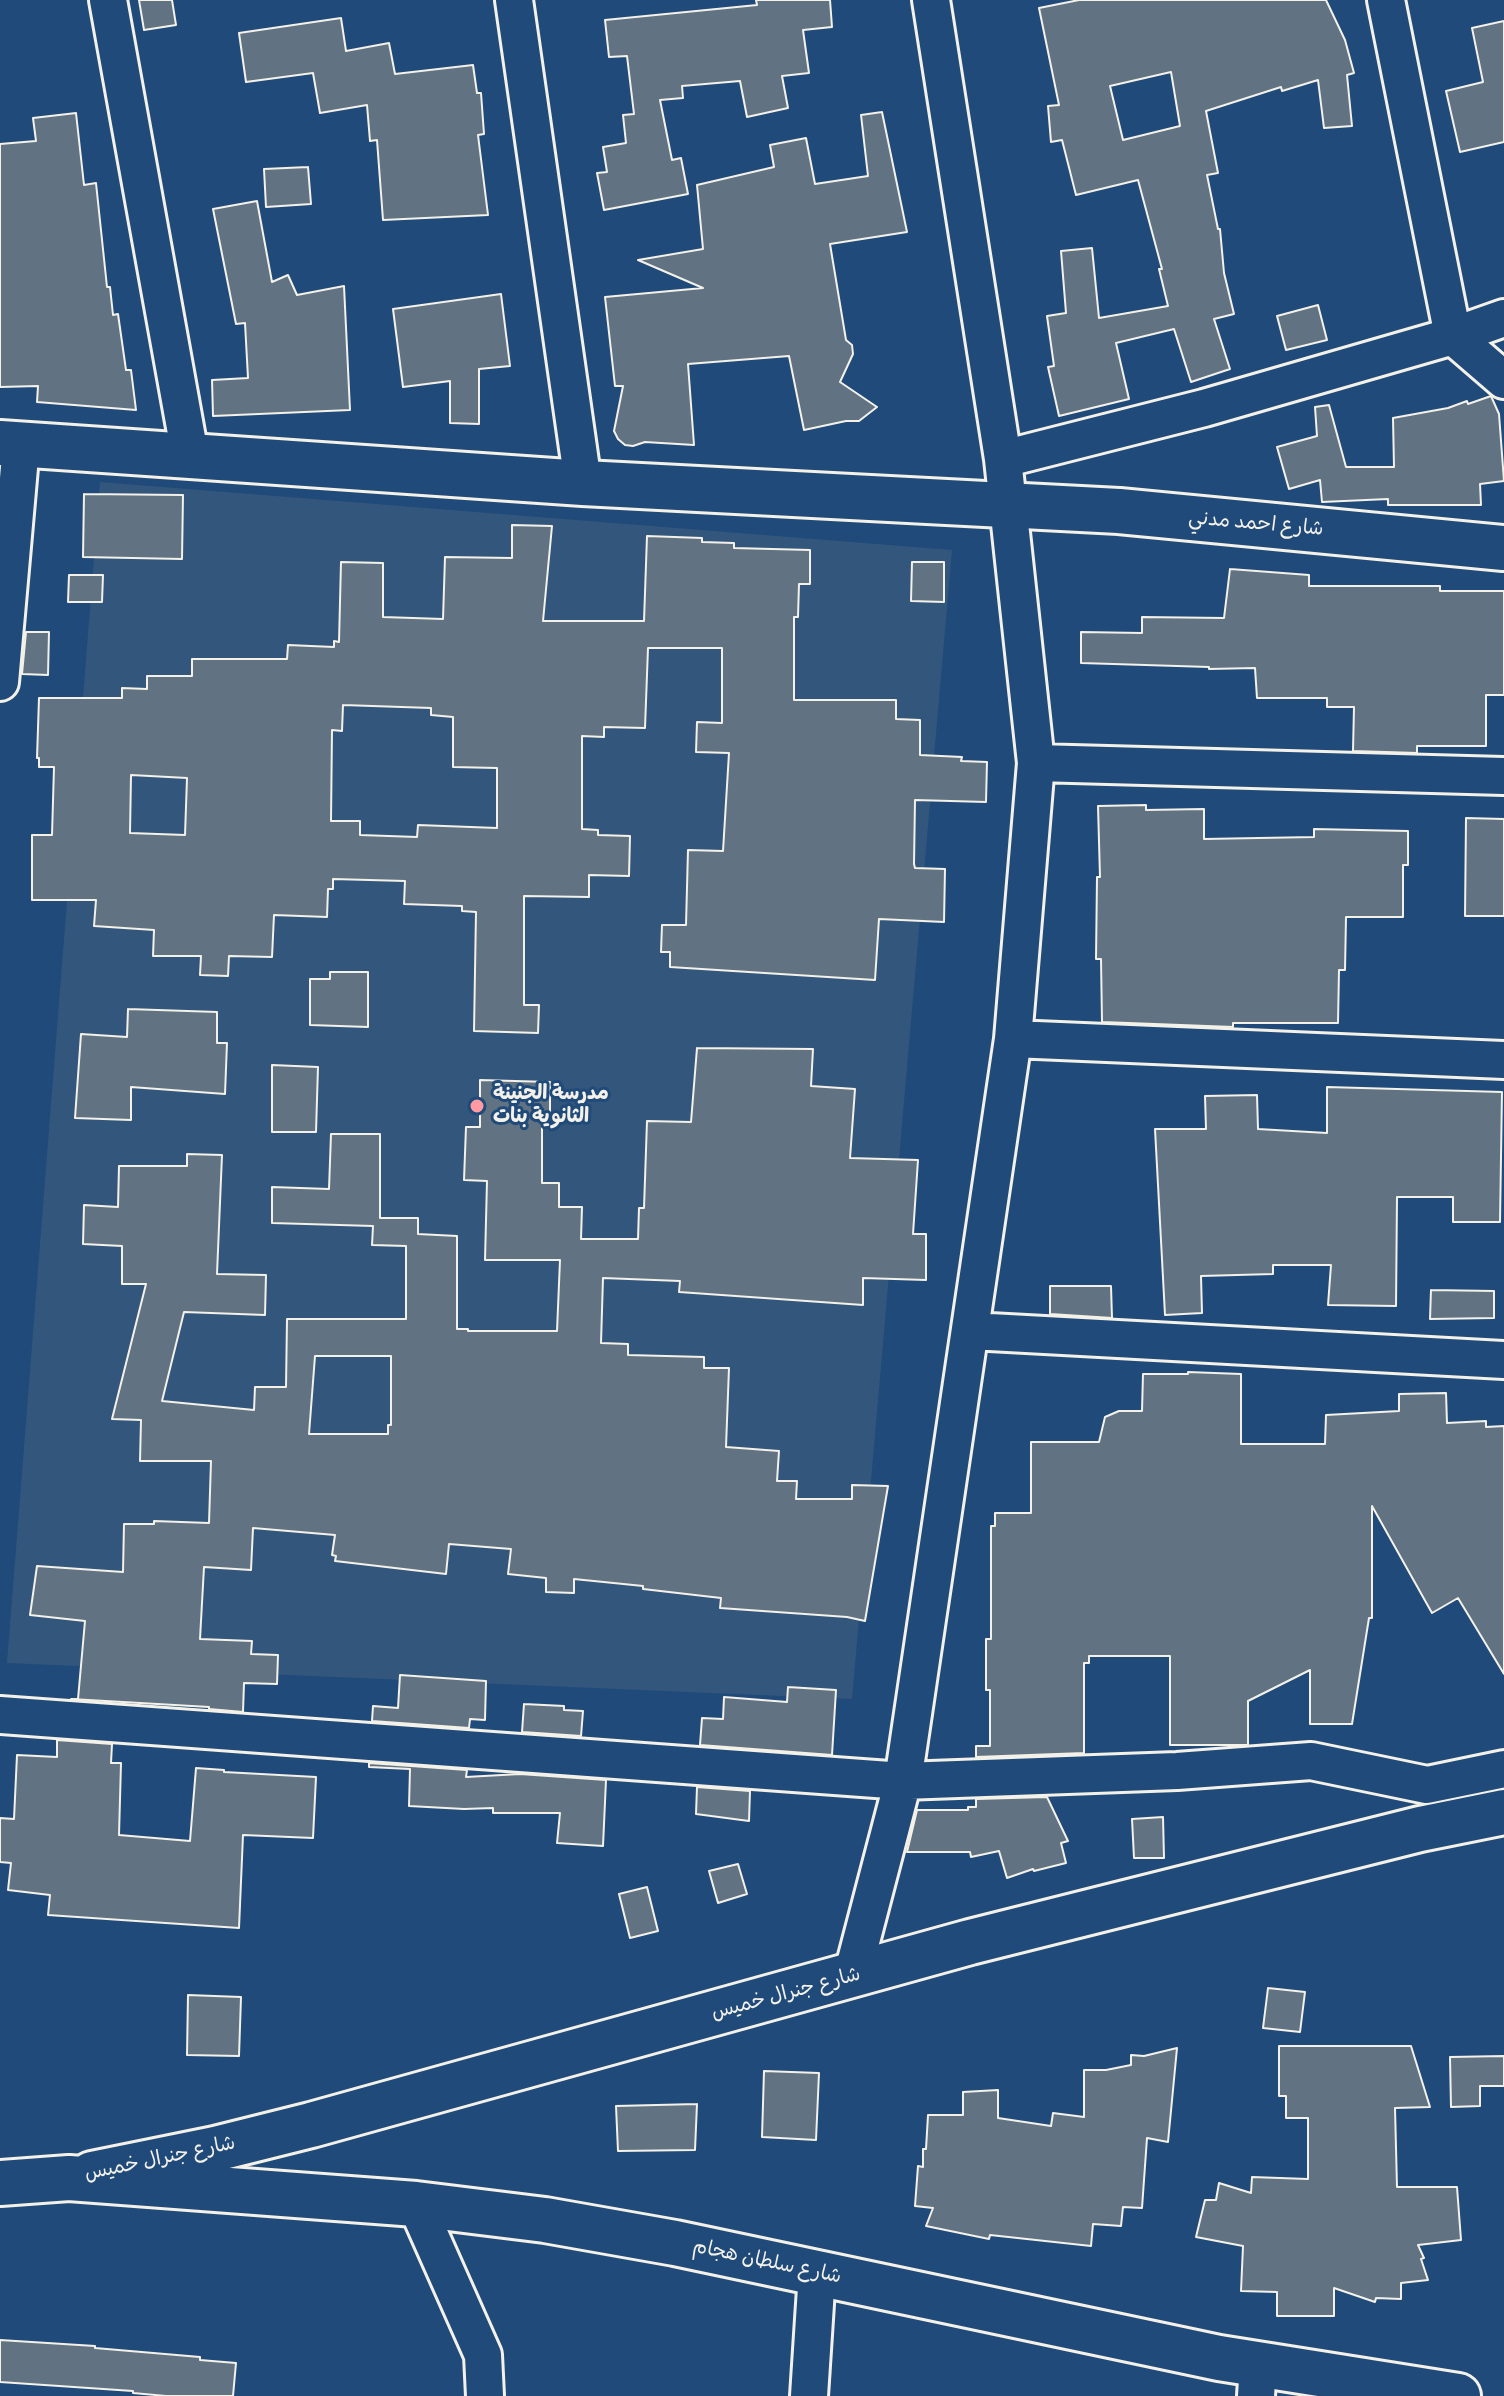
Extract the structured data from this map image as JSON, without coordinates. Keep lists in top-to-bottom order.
{
  "streets": {
    "main road": ["شارع احمد مدني", "شارع جنرال خميس", "شارع سلطان هجام"]
  },
  "crossings": [
    ["شارع جنرال خميس", "شارع سلطان هجام"]
  ],
  "places": ["مدرسة الجنينة الثانوية بنات"]
}
